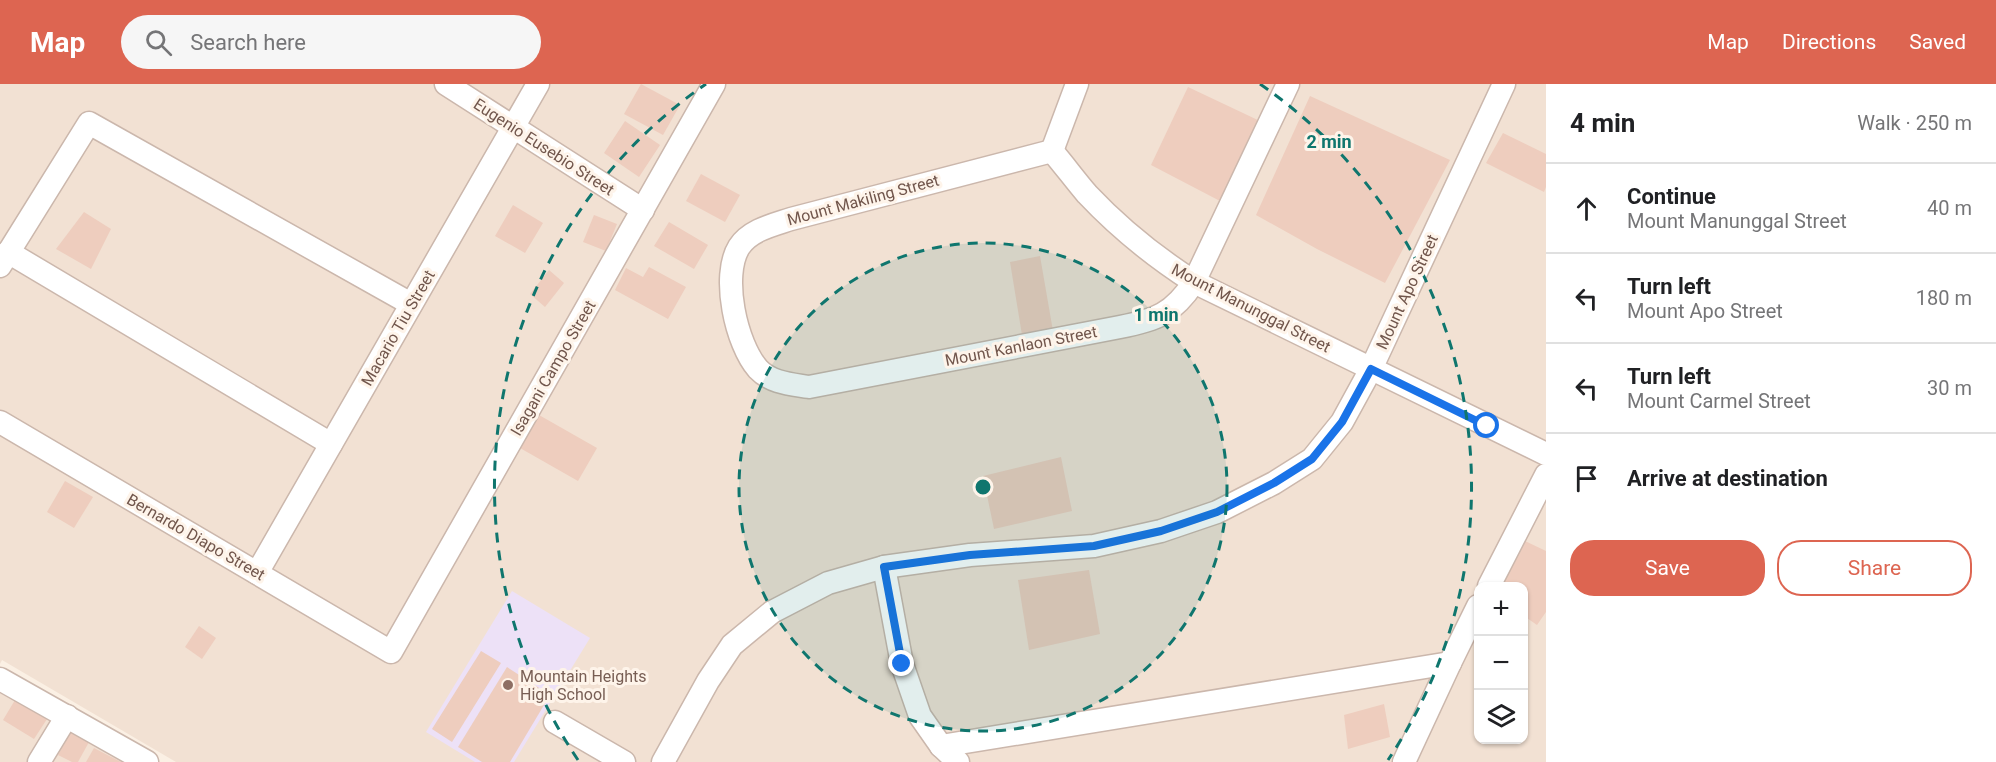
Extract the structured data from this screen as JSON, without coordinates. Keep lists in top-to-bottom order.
{
  "streets": {
    "street": [
      "Eugenio Eusebio Street",
      "Mount Makiling Street",
      "Mount Apo Street",
      "Mount Manunggal Street",
      "Macario Tiu Street",
      "Mount Kanlaon Street",
      "Isagani Campo Street",
      "Bernardo Diapo Street"
    ]
  },
  "crossings": [
    ["Eugenio Eusebio Street", "Macario Tiu Street"],
    ["Eugenio Eusebio Street", "Isagani Campo Street"],
    ["Mount Makiling Street", "Mount Manunggal Street"],
    ["Mount Makiling Street", "Mount Kanlaon Street"],
    ["Mount Apo Street", "Mount Manunggal Street"],
    ["Mount Manunggal Street", "Mount Kanlaon Street"],
    ["Macario Tiu Street", "Bernardo Diapo Street"],
    ["Isagani Campo Street", "Bernardo Diapo Street"]
  ],
  "places": ["Mountain Heights High School"],
  "page": {
    "header": "Map",
    "search": "Search here",
    "nav": ["Map", "Directions", "Saved"],
    "heading": ["4 min", "Walk · 250 m"],
    "list": [
      ["Continue", "Mount Manunggal Street", "40 m"],
      ["Turn left", "Mount Apo Street", "180 m"],
      ["Turn left", "Mount Carmel Street", "30 m"],
      "Arrive at destination"
    ],
    "buttons": ["Save", "Share"],
    "map_buttons": ["+", "−"]
  },
  "rings": ["2 min", "1 min"]
}
